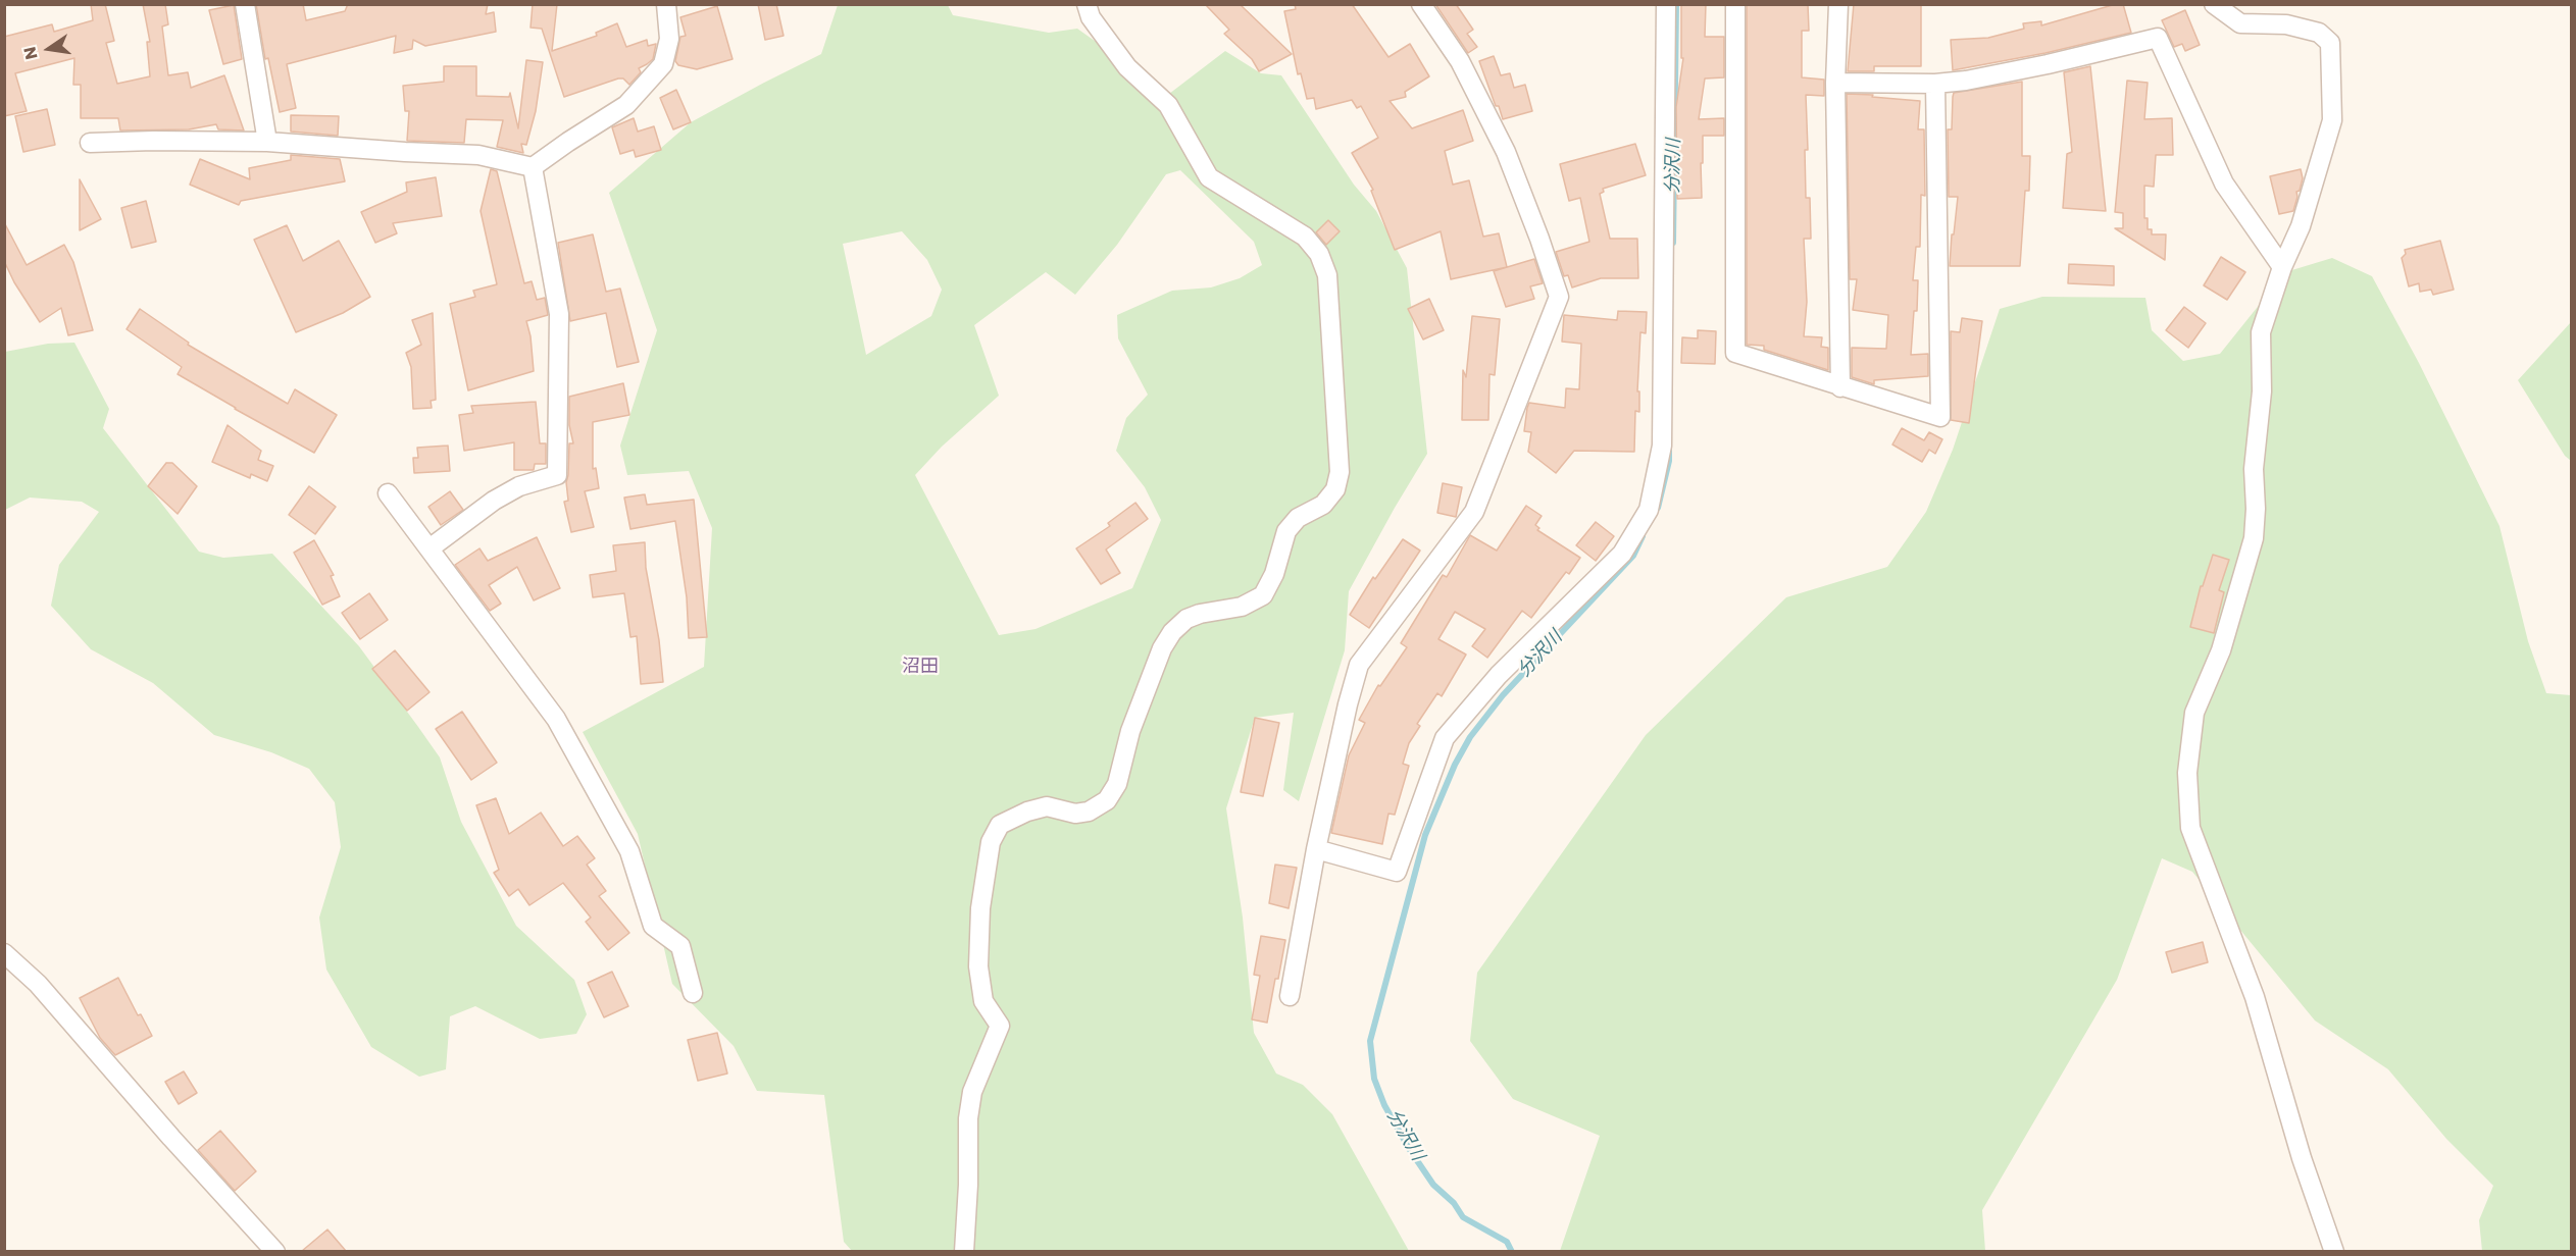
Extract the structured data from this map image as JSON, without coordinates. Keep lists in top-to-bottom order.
{
  "districts": ["沼田"],
  "water": ["分沢川"],
  "north": "left"
}
